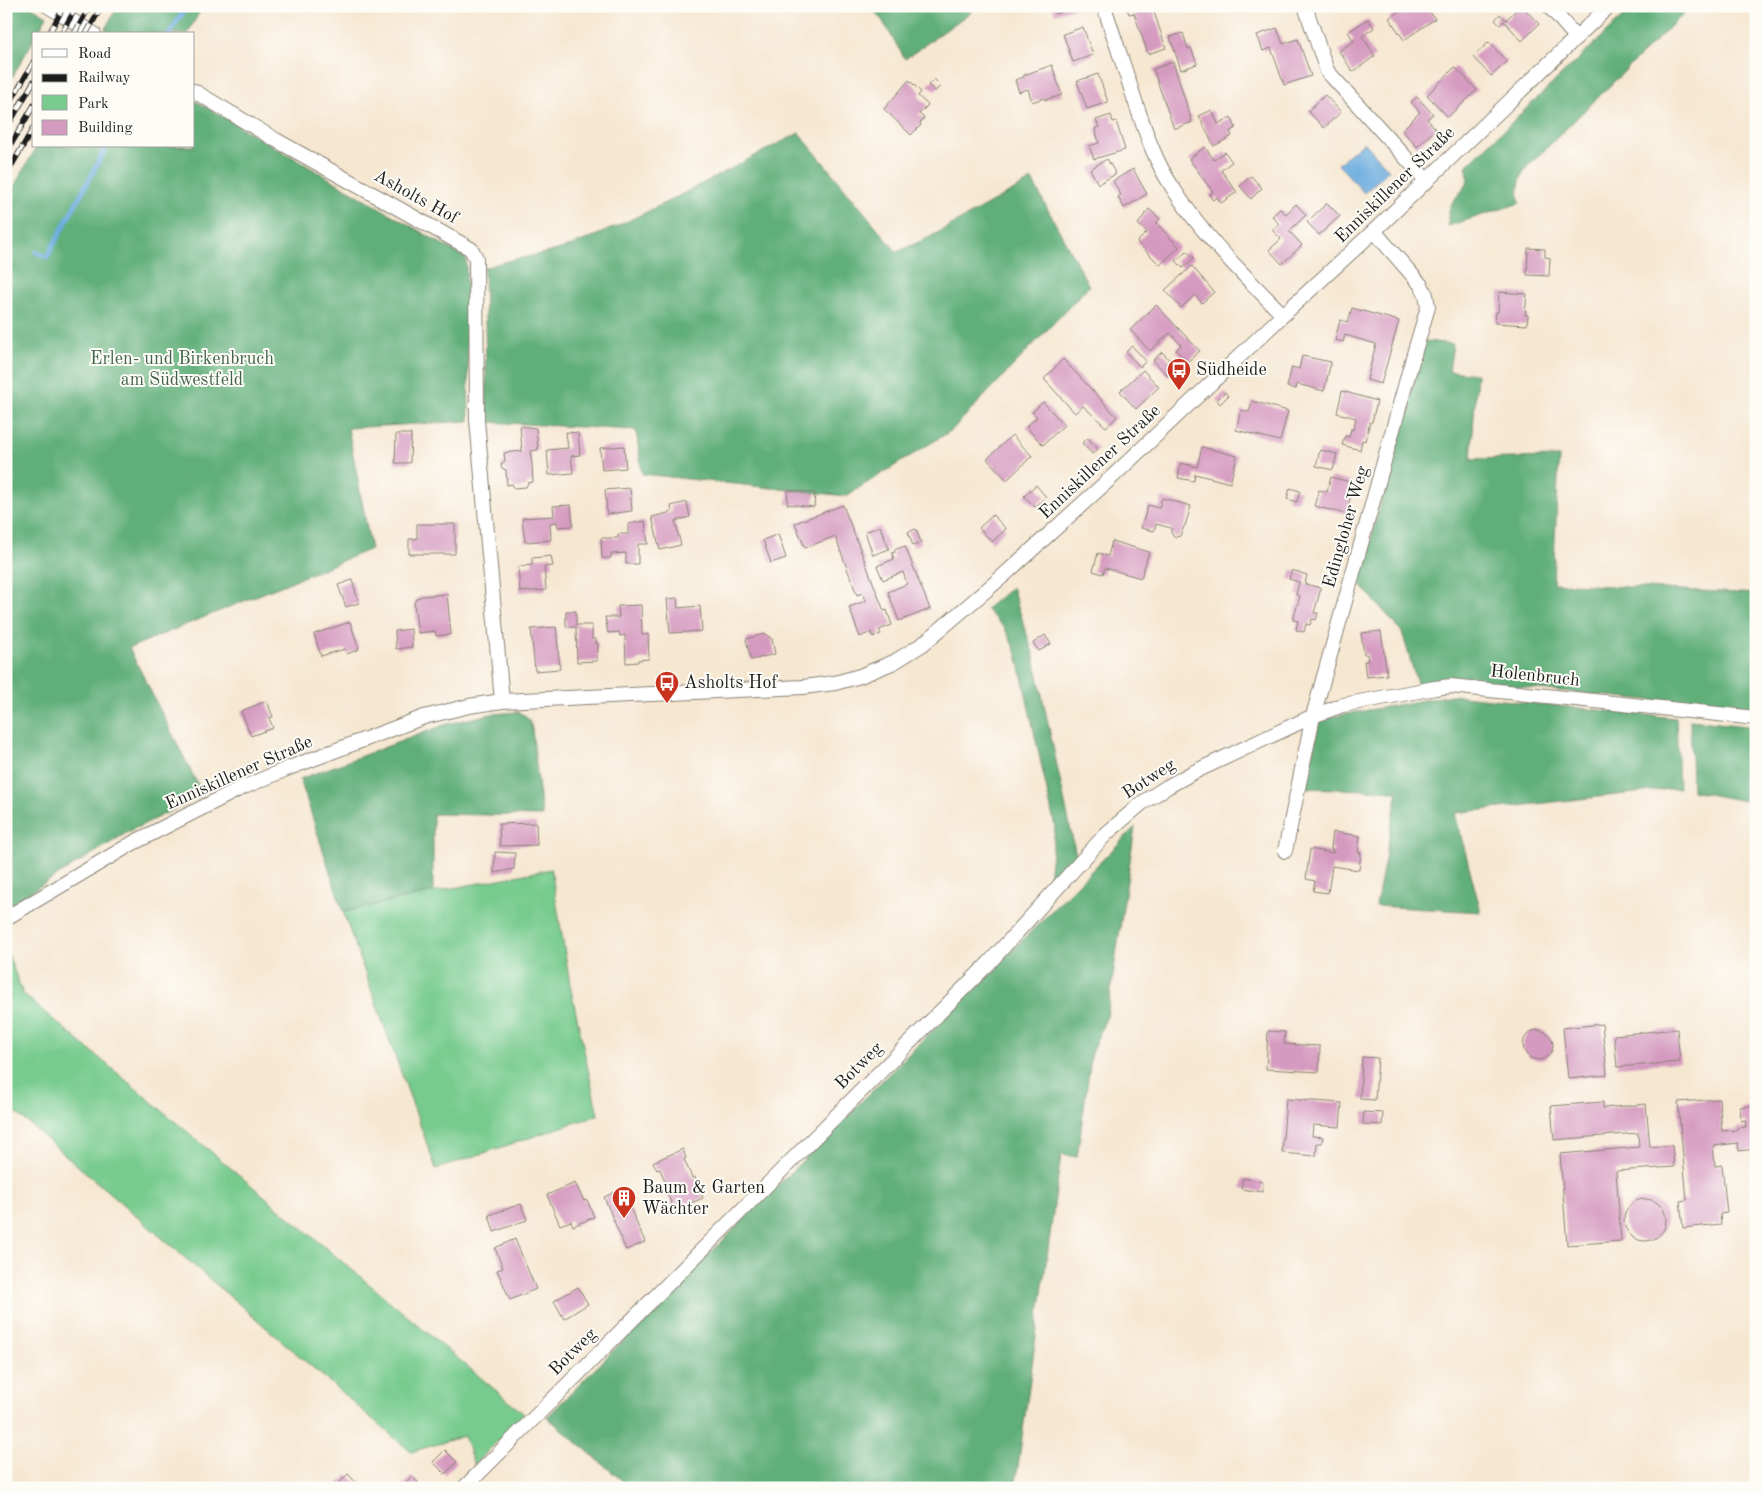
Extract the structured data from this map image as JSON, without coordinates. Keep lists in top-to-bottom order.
{
  "streets": {
    "street": [
      "Enniskillener Straße",
      "Asholts Hof",
      "Edingloher Weg",
      "Holenbruch",
      "Botweg"
    ]
  },
  "crossings": [
    ["Enniskillener Straße", "Asholts Hof"],
    ["Enniskillener Straße", "Edingloher Weg"],
    ["Edingloher Weg", "Holenbruch"],
    ["Edingloher Weg", "Botweg"],
    ["Holenbruch", "Botweg"]
  ],
  "parks": ["Erlen- und Birkenbruch am Südwestfeld"],
  "places": {
    "bus stop": ["Südheide", "Asholts Hof"],
    "building": ["Baum & Garten Wächter"]
  },
  "legend": [
    "Road",
    "Railway",
    "Park",
    "Building"
  ]
}
